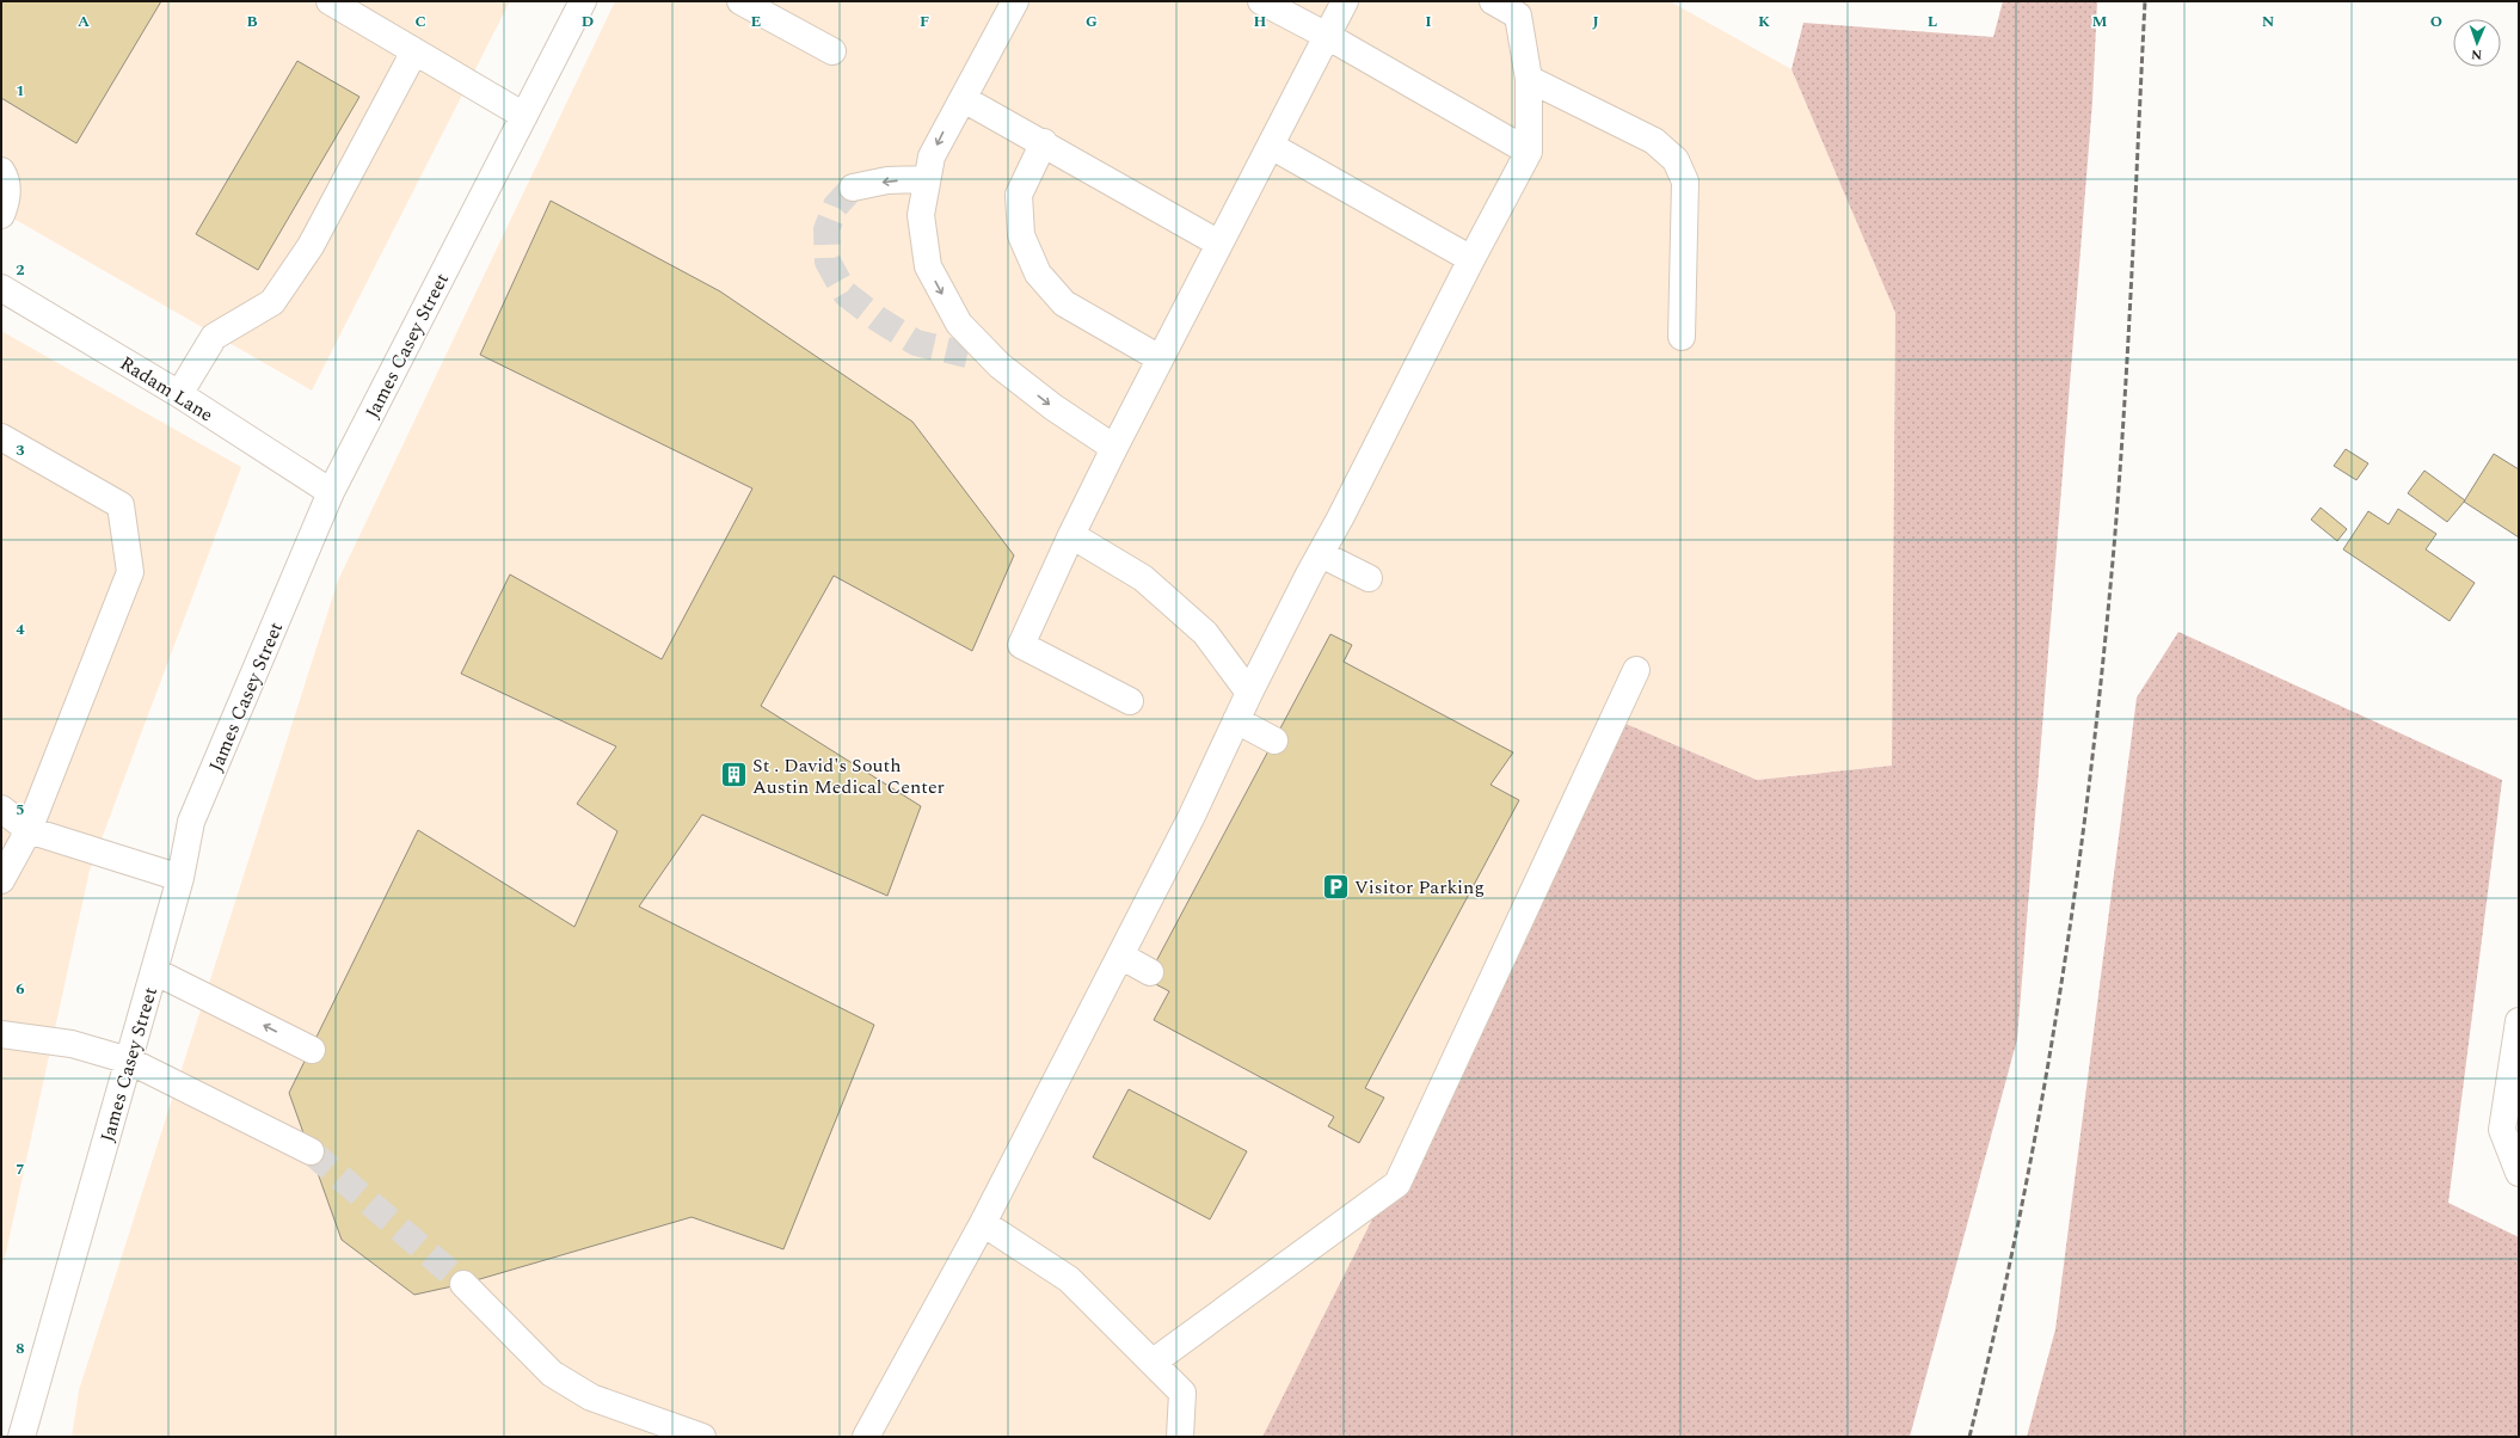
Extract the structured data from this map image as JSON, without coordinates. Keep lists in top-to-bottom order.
{
  "streets": {
    "street": ["James Casey Street", "Radam Lane"]
  },
  "crossings": [
    ["James Casey Street", "Radam Lane"]
  ],
  "places": {
    "building": ["St . David's South Austin Medical Center"],
    "parking": ["Visitor Parking"]
  },
  "north": "bottom",
  "grid": {
    "columns": [
      "A",
      "B",
      "C",
      "D",
      "E",
      "F",
      "G",
      "H",
      "I",
      "J",
      "K",
      "L",
      "M",
      "N",
      "O"
    ],
    "rows": [
      "1",
      "2",
      "3",
      "4",
      "5",
      "6",
      "7",
      "8"
    ]
  }
}
